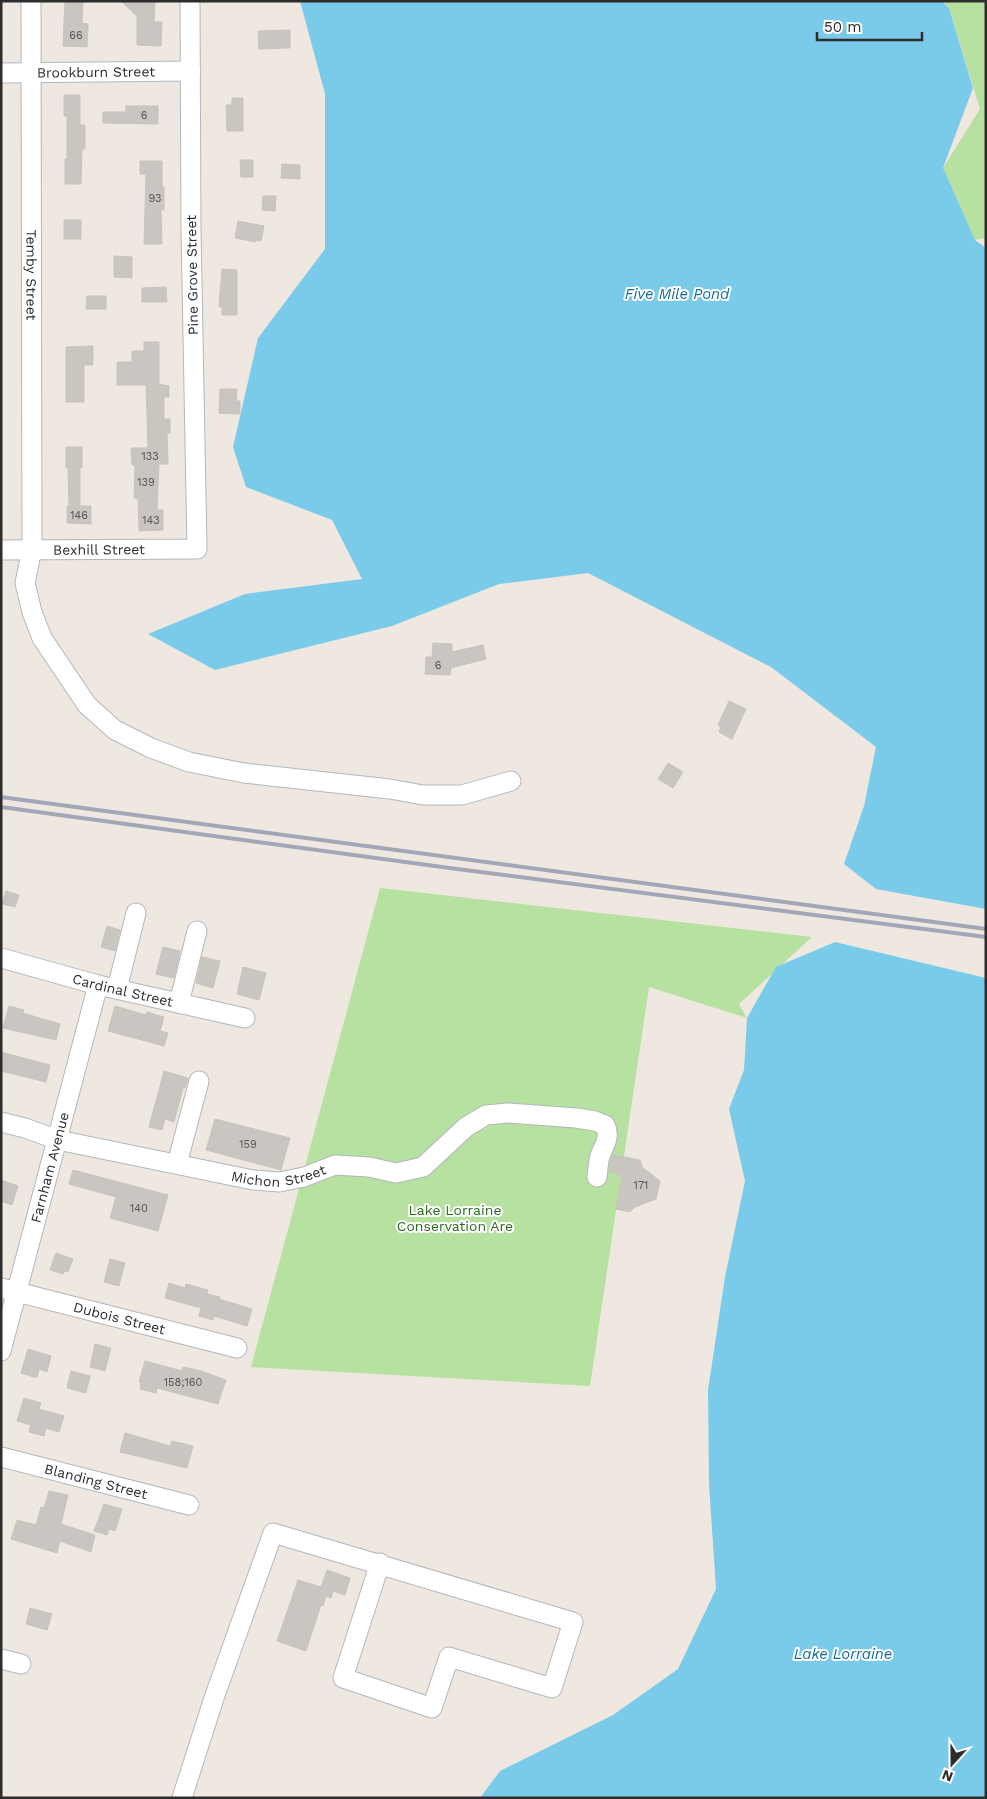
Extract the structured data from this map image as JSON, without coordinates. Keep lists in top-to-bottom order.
{
  "streets": {
    "street": [
      "Brookburn Street",
      "Temby Street",
      "Pine Grove Street",
      "Bexhill Street",
      "Cardinal Street",
      "Farnham Avenue",
      "Michon Street",
      "Dubois Street",
      "Blanding Street"
    ]
  },
  "crossings": [
    ["Brookburn Street", "Temby Street"],
    ["Brookburn Street", "Pine Grove Street"],
    ["Temby Street", "Bexhill Street"],
    ["Pine Grove Street", "Bexhill Street"],
    ["Cardinal Street", "Farnham Avenue"],
    ["Farnham Avenue", "Michon Street"],
    ["Farnham Avenue", "Dubois Street"]
  ],
  "water": ["Five Mile Pond", "Lake Lorraine"],
  "parks": ["Lake Lorraine Conservation Are"],
  "house_numbers": [
    "66",
    "6",
    "93",
    "133",
    "139",
    "146",
    "143",
    "6",
    "159",
    "171",
    "140",
    "158;160"
  ],
  "scale_bar": "50 m",
  "north": "bottom"
}
